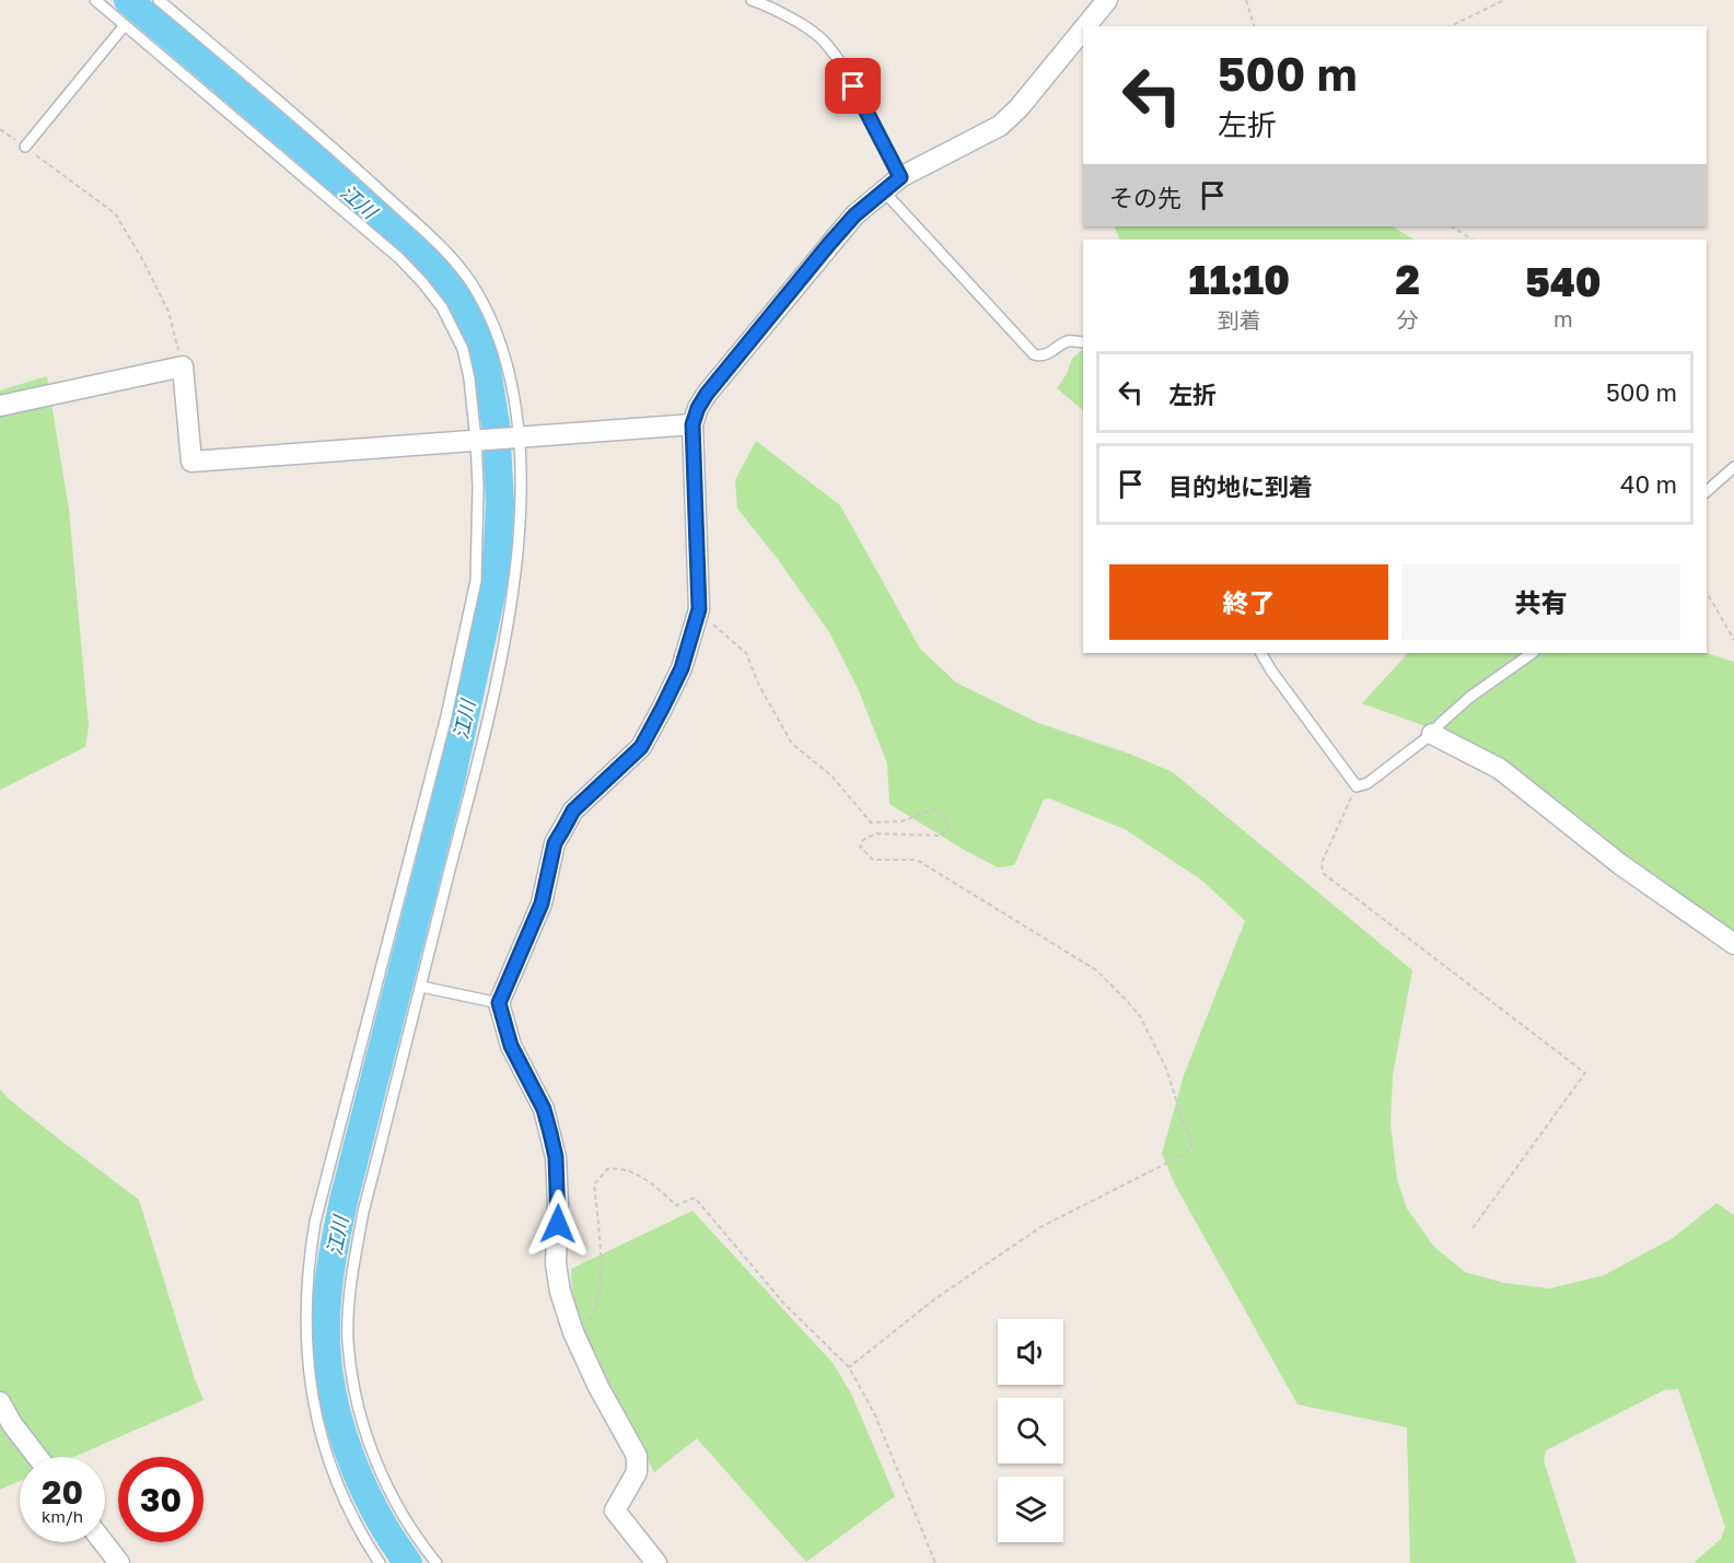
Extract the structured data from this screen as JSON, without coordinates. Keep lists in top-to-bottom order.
{
  "water": ["江川"],
  "page": {
    "turn": ["500 m", "左折"],
    "then": "その先",
    "eta": [
      "11:10",
      "到着",
      "2",
      "分",
      "540",
      "m"
    ],
    "list": [
      {
        "name": "左折",
        "value": "500 m"
      },
      {
        "name": "目的地に到着",
        "value": "40 m"
      }
    ],
    "buttons": ["終了", "共有"],
    "speed": "20 km/h",
    "limit": "30"
  }
}
